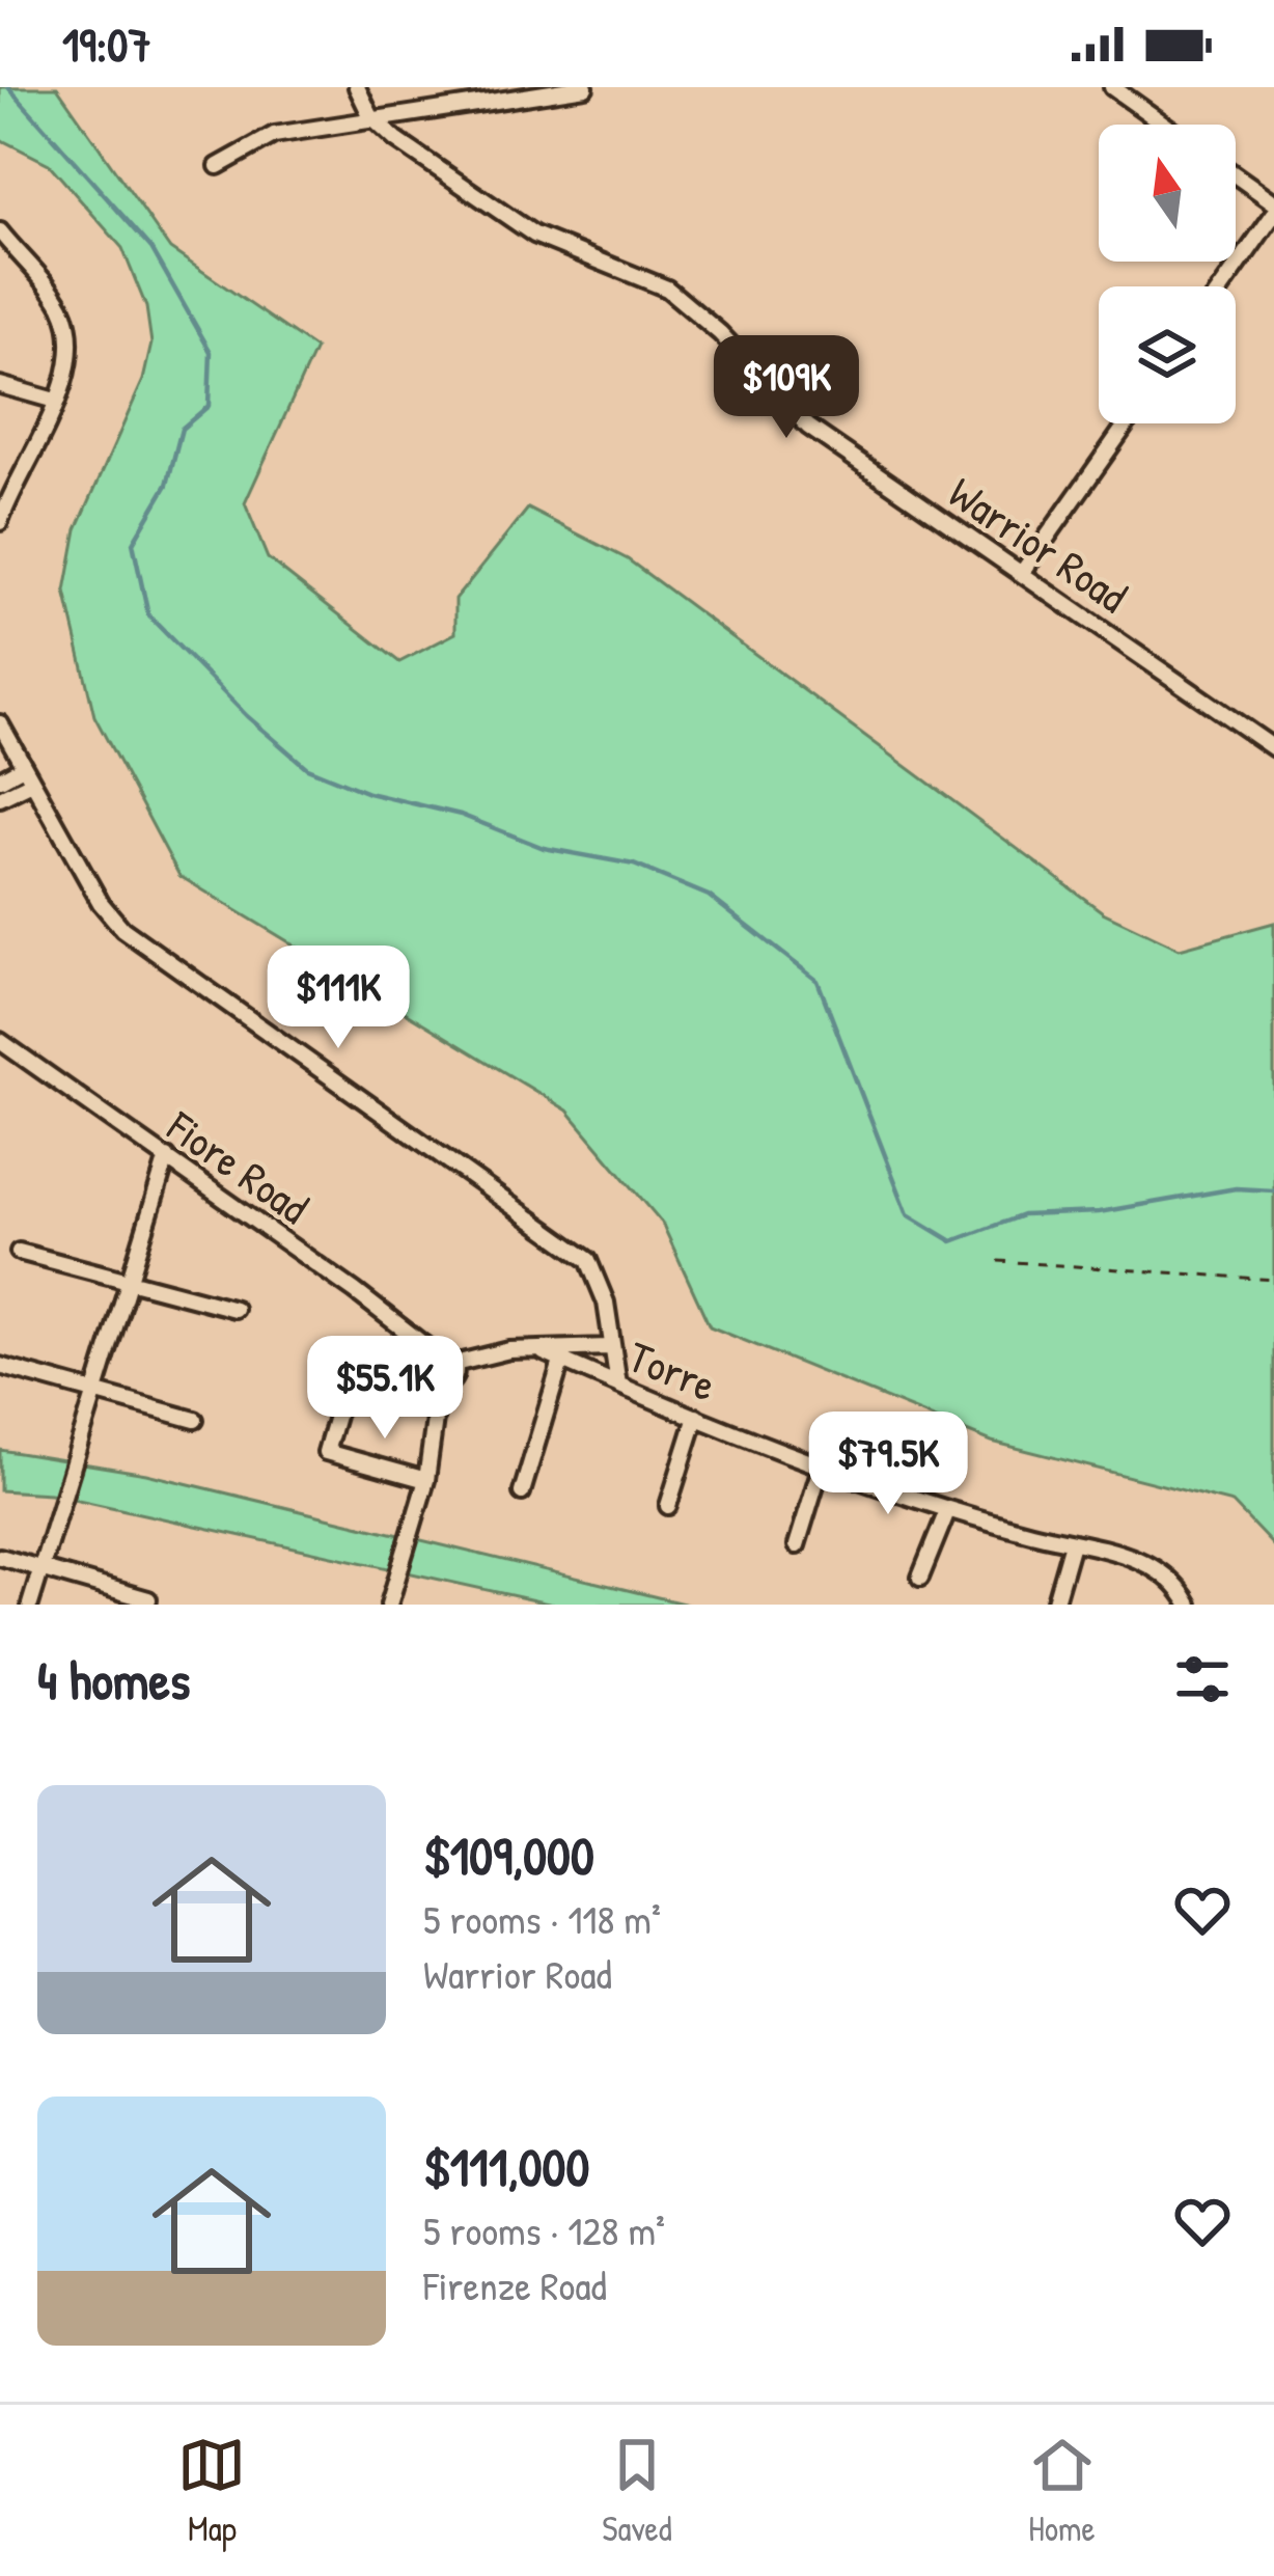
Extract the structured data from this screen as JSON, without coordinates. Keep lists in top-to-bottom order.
{
  "streets": {
    "street": ["Warrior Road", "Fiore Road", "Torre"]
  },
  "crossings": [
    ["Fiore Road", "Torre"]
  ],
  "north": "top",
  "page": {
    "status": "19:07",
    "price": [
      "$109K",
      "$111K",
      "$55.1K",
      "$79.5K"
    ],
    "heading": "4 homes",
    "list": [
      {
        "name": "$109,000",
        "note": "5 rooms · 118 m² · Warrior Road"
      },
      {
        "name": "$111,000",
        "note": "5 rooms · 128 m² · Firenze Road"
      }
    ],
    "tabs": ["Map", "Saved", "Home"]
  }
}
